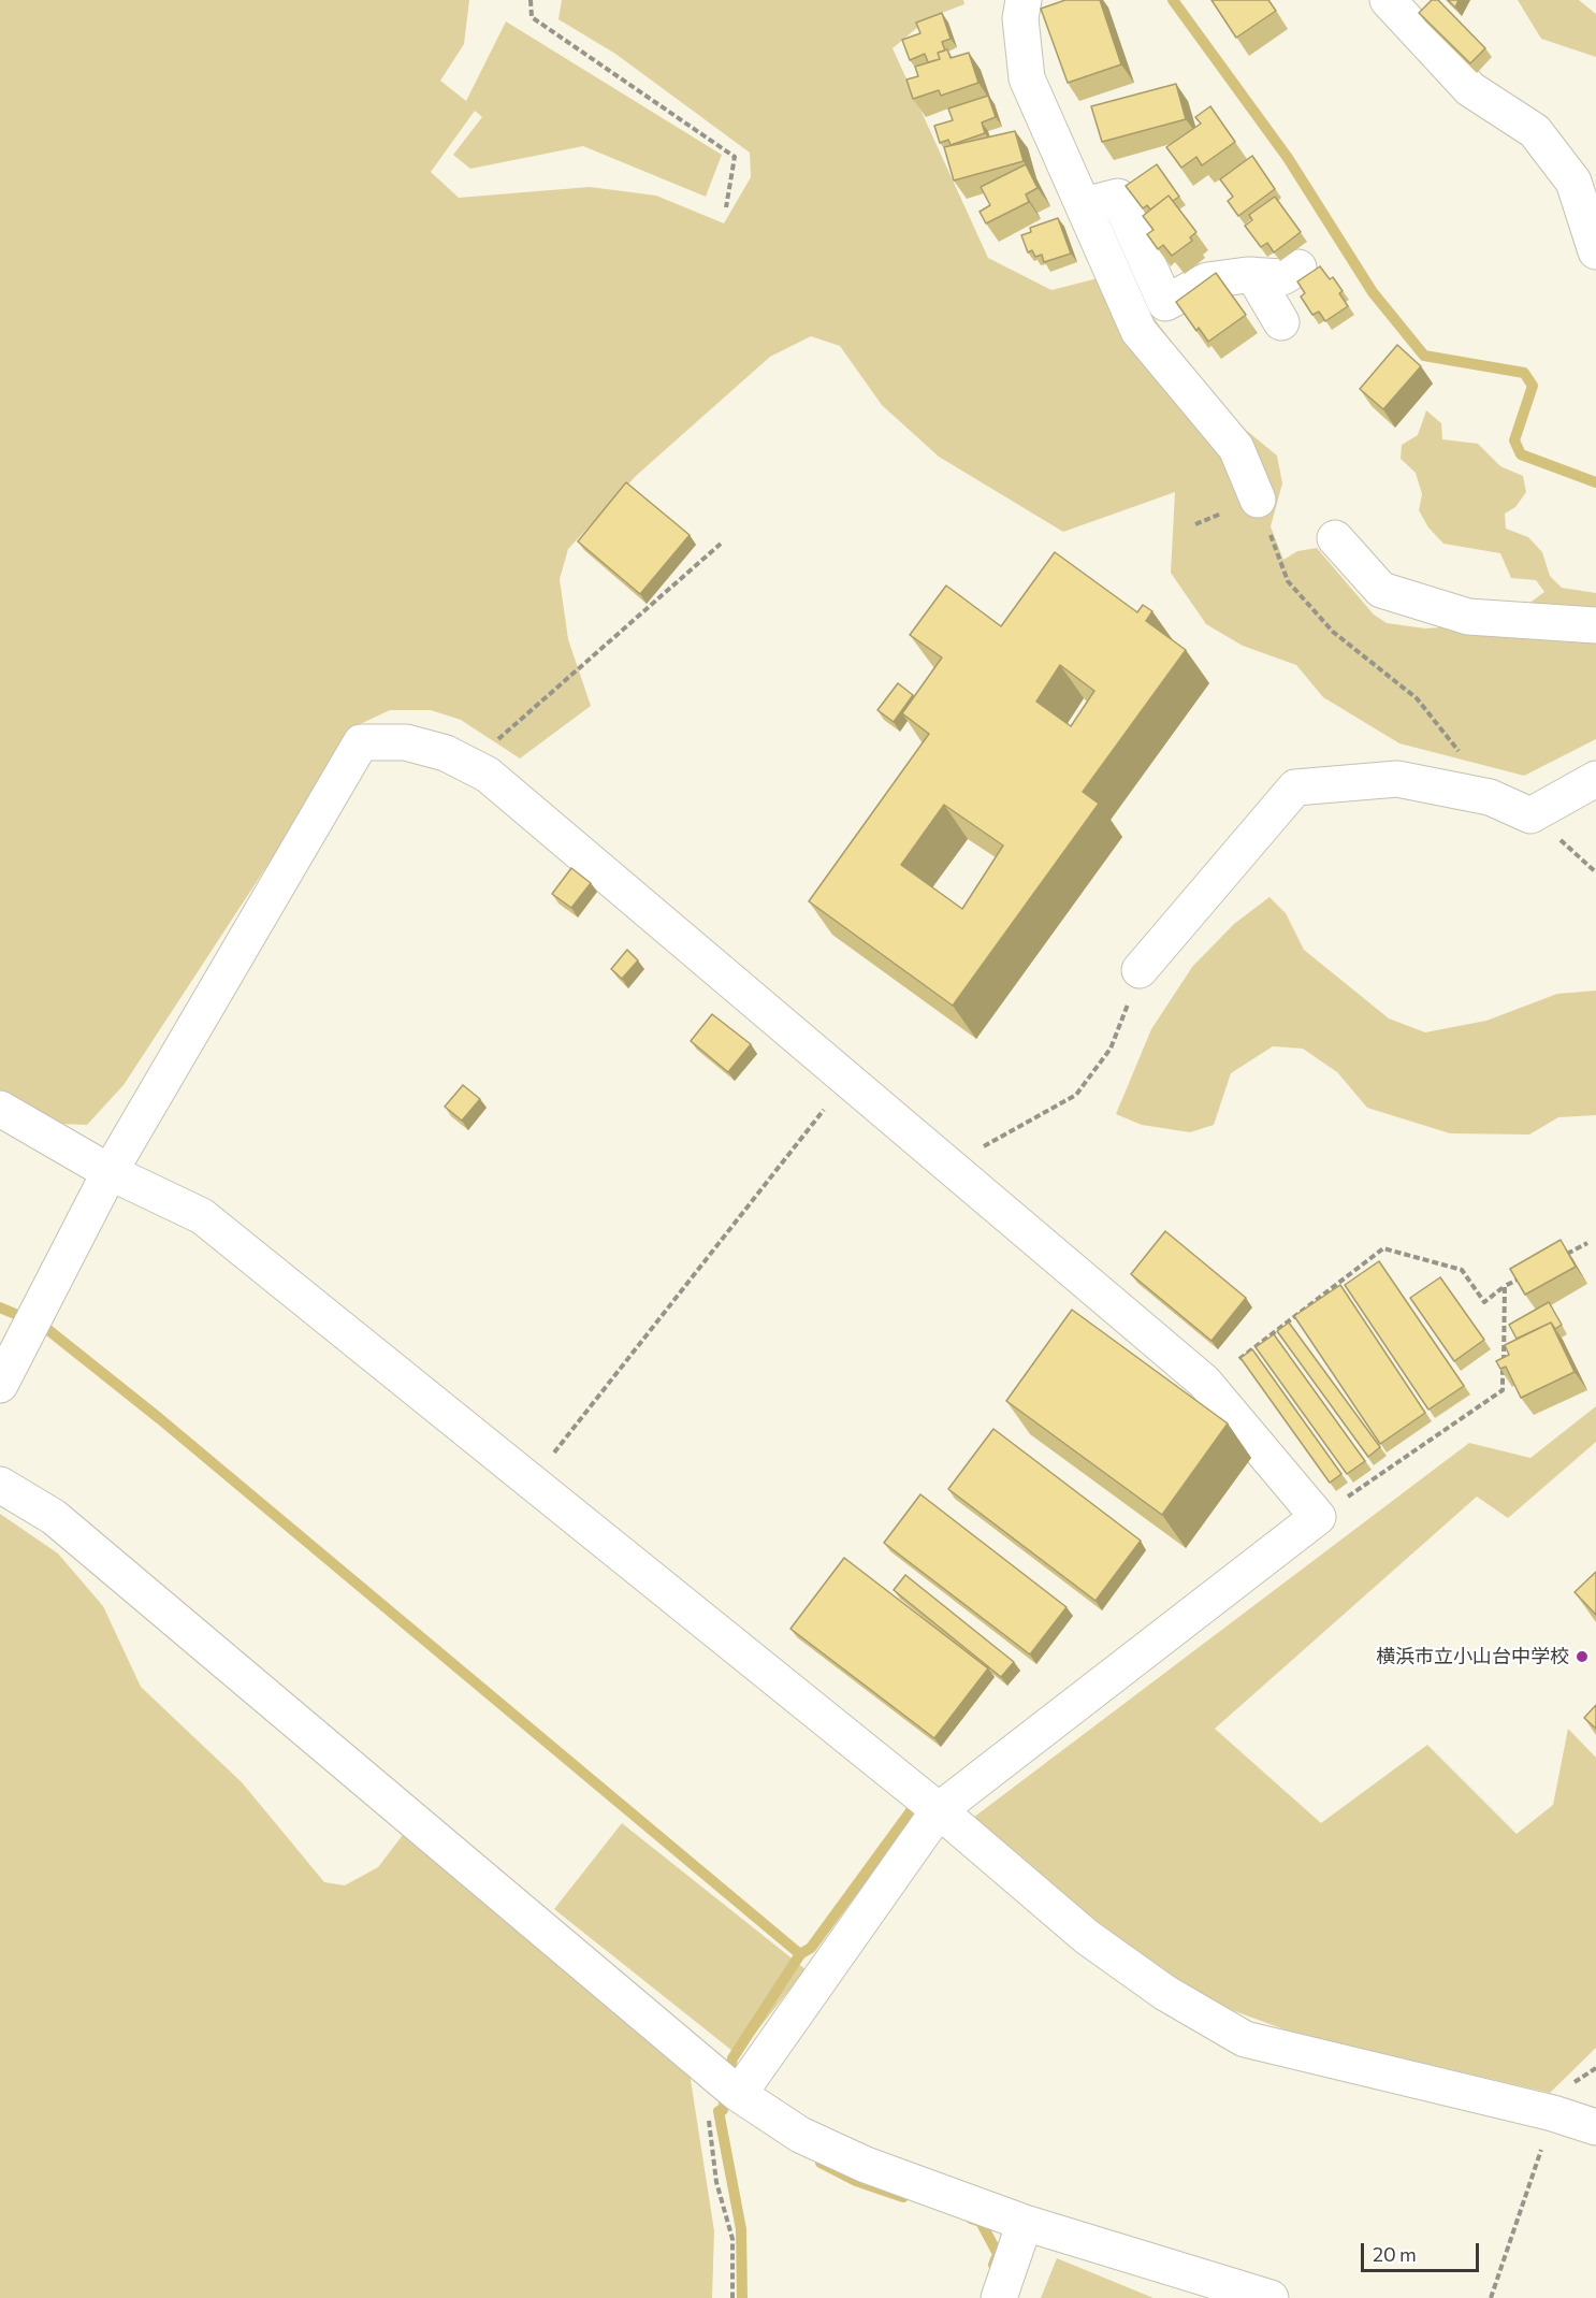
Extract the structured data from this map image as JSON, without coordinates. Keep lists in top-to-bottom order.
{
  "places": ["横浜市立小山台中学校"],
  "scale_bar": "20 m"
}
